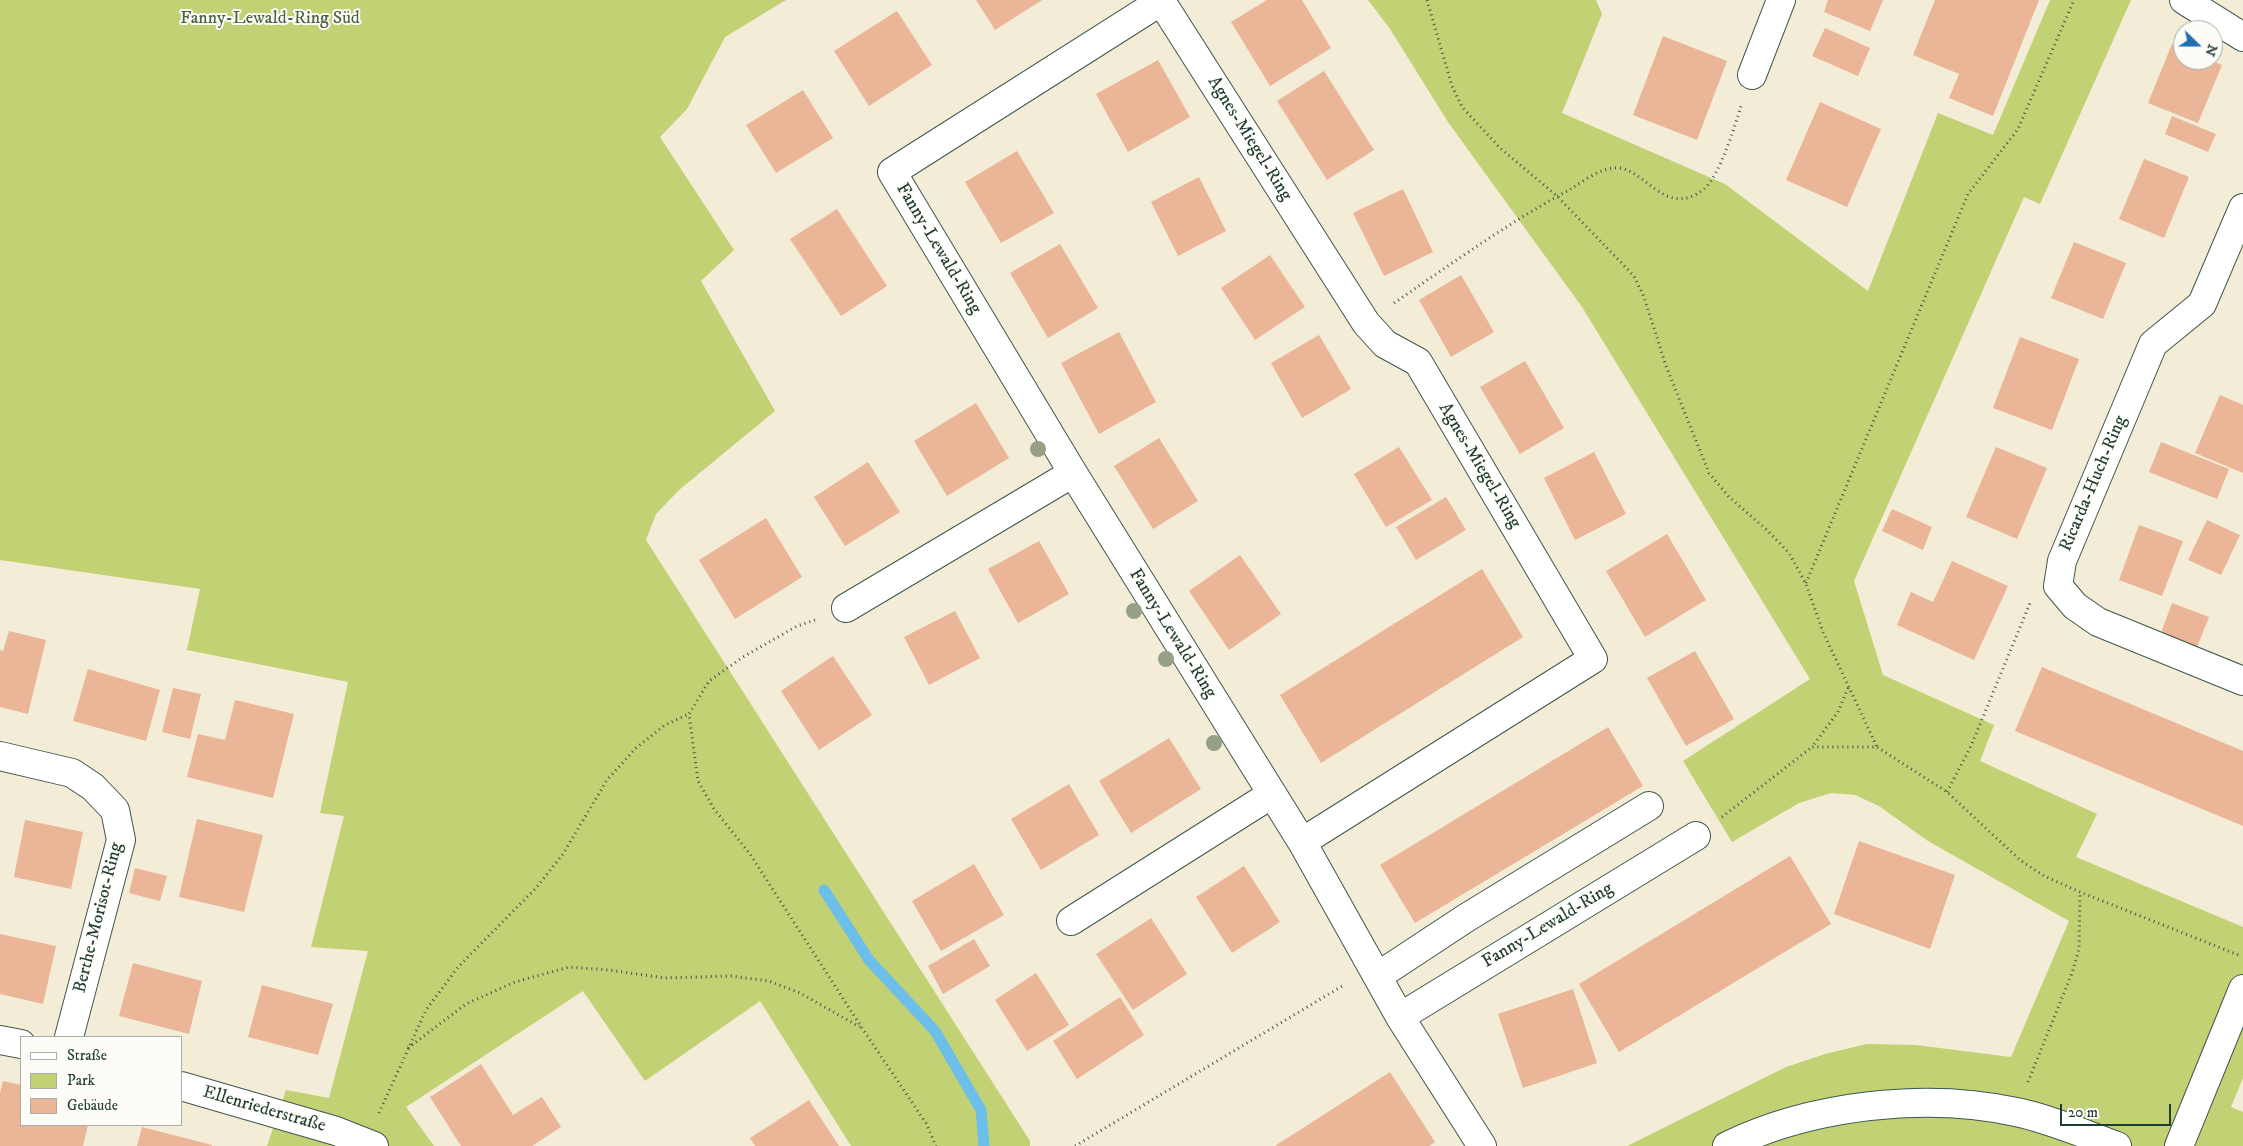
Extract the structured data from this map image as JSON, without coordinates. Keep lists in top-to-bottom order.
{
  "streets": {
    "street": [
      "Agnes-Miegel-Ring",
      "Fanny-Lewald-Ring",
      "Ricarda-Huch-Ring",
      "Berthe-Morisot-Ring",
      "Ellenriederstraße"
    ]
  },
  "crossings": [
    ["Agnes-Miegel-Ring", "Fanny-Lewald-Ring"]
  ],
  "parks": ["Fanny-Lewald-Ring Süd"],
  "legend": ["Straße", "Park", "Gebäude"],
  "scale_bar": "20 m",
  "north": "right"
}
